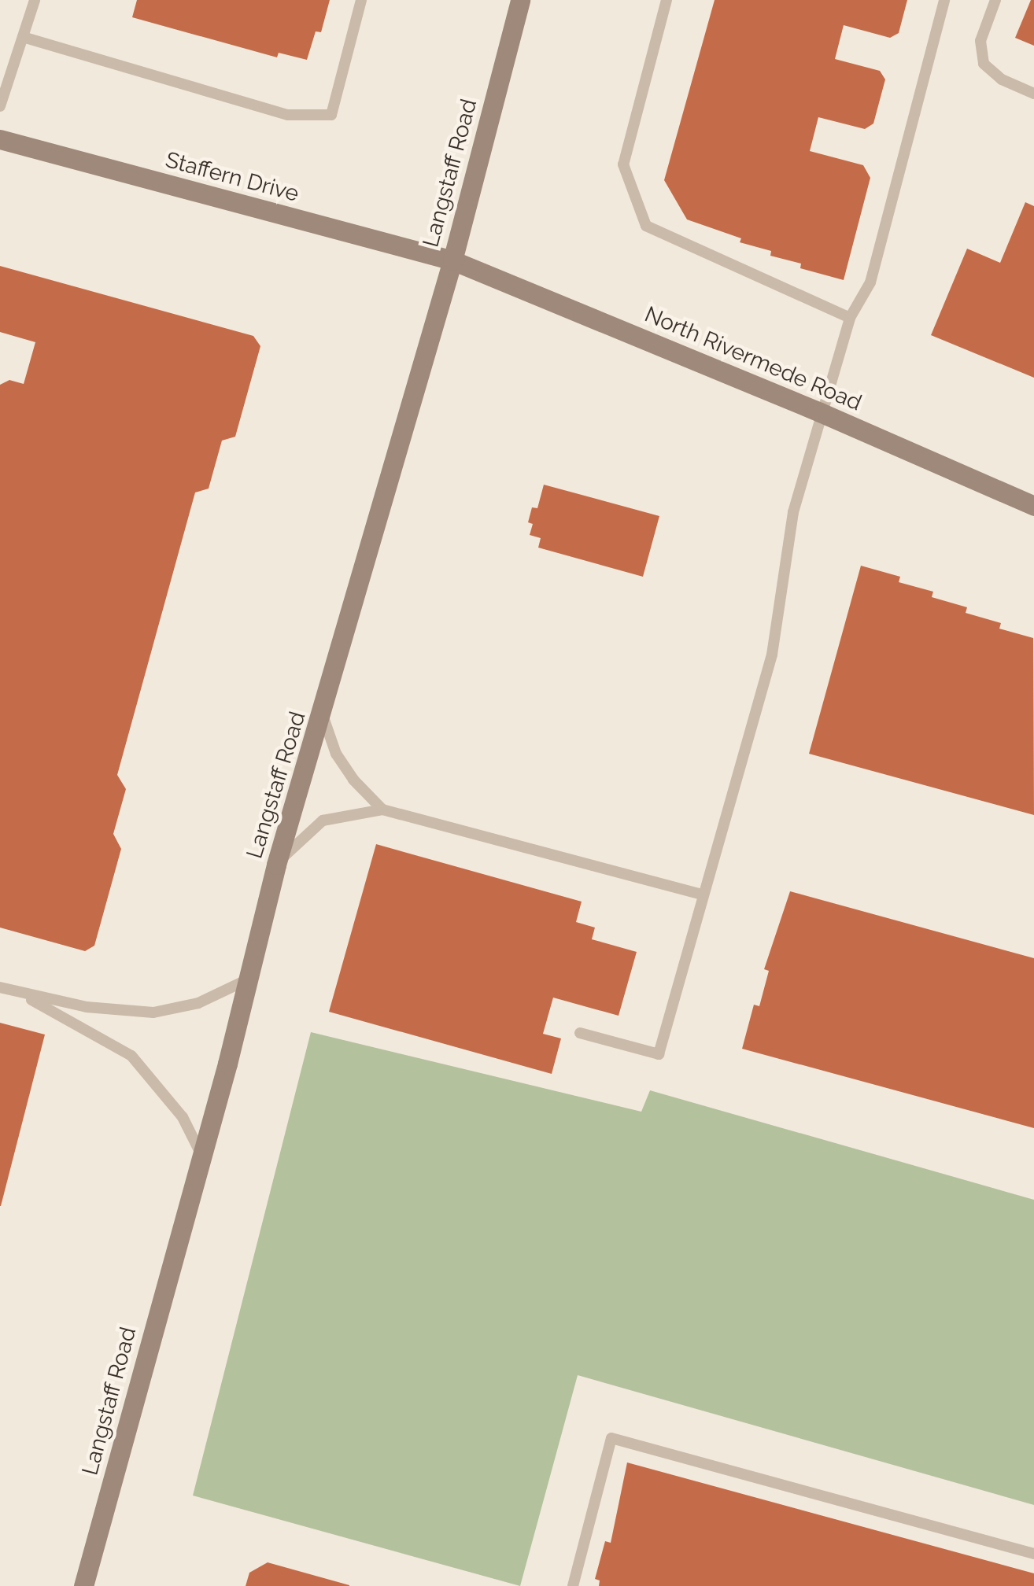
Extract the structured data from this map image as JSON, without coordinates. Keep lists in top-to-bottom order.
{
  "streets": {
    "main road": ["Langstaff Road", "Staffern Drive", "North Rivermede Road"]
  },
  "crossings": [
    ["Langstaff Road", "Staffern Drive"],
    ["Langstaff Road", "North Rivermede Road"],
    ["Staffern Drive", "North Rivermede Road"]
  ]
}
